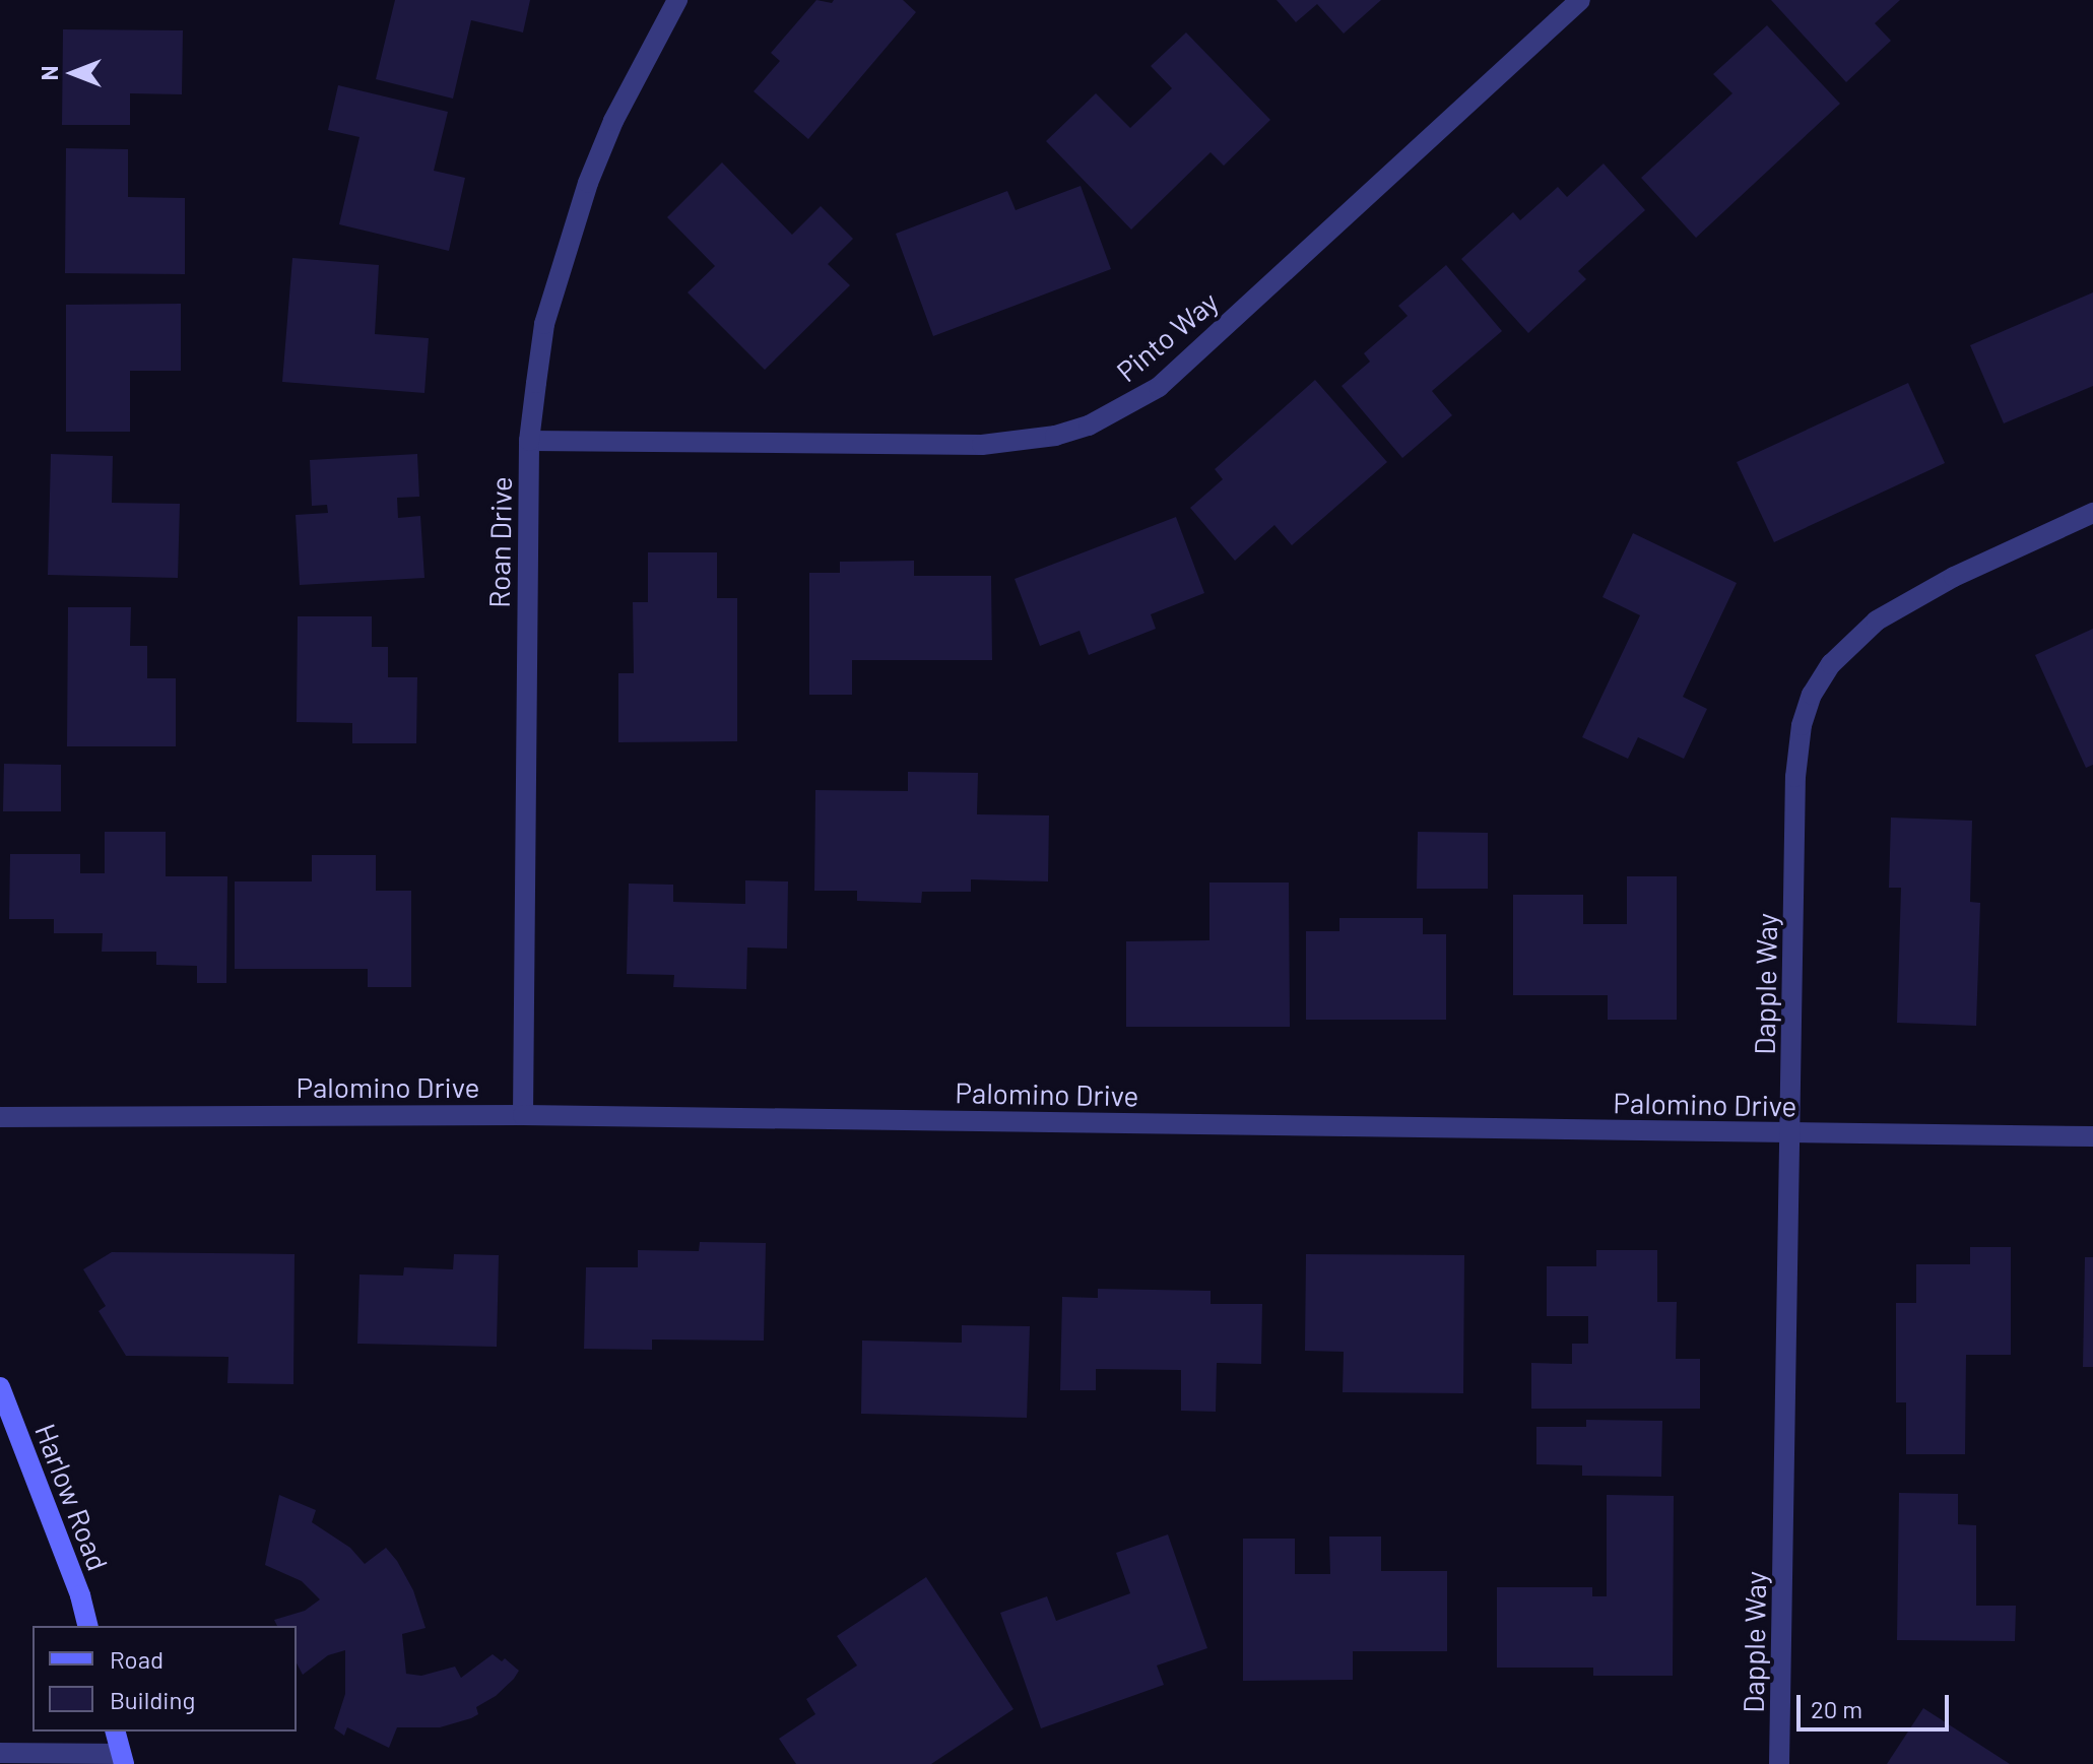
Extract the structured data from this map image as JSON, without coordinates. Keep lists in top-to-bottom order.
{
  "streets": {
    "main road": ["Harlow Road"],
    "street": [
      "Pinto Way",
      "Roan Drive",
      "Dapple Way",
      "Palomino Drive"
    ]
  },
  "crossings": [
    ["Pinto Way", "Roan Drive"],
    ["Roan Drive", "Palomino Drive"],
    ["Dapple Way", "Palomino Drive"]
  ],
  "legend": ["Road", "Building"],
  "scale_bar": "20 m",
  "north": "left"
}
